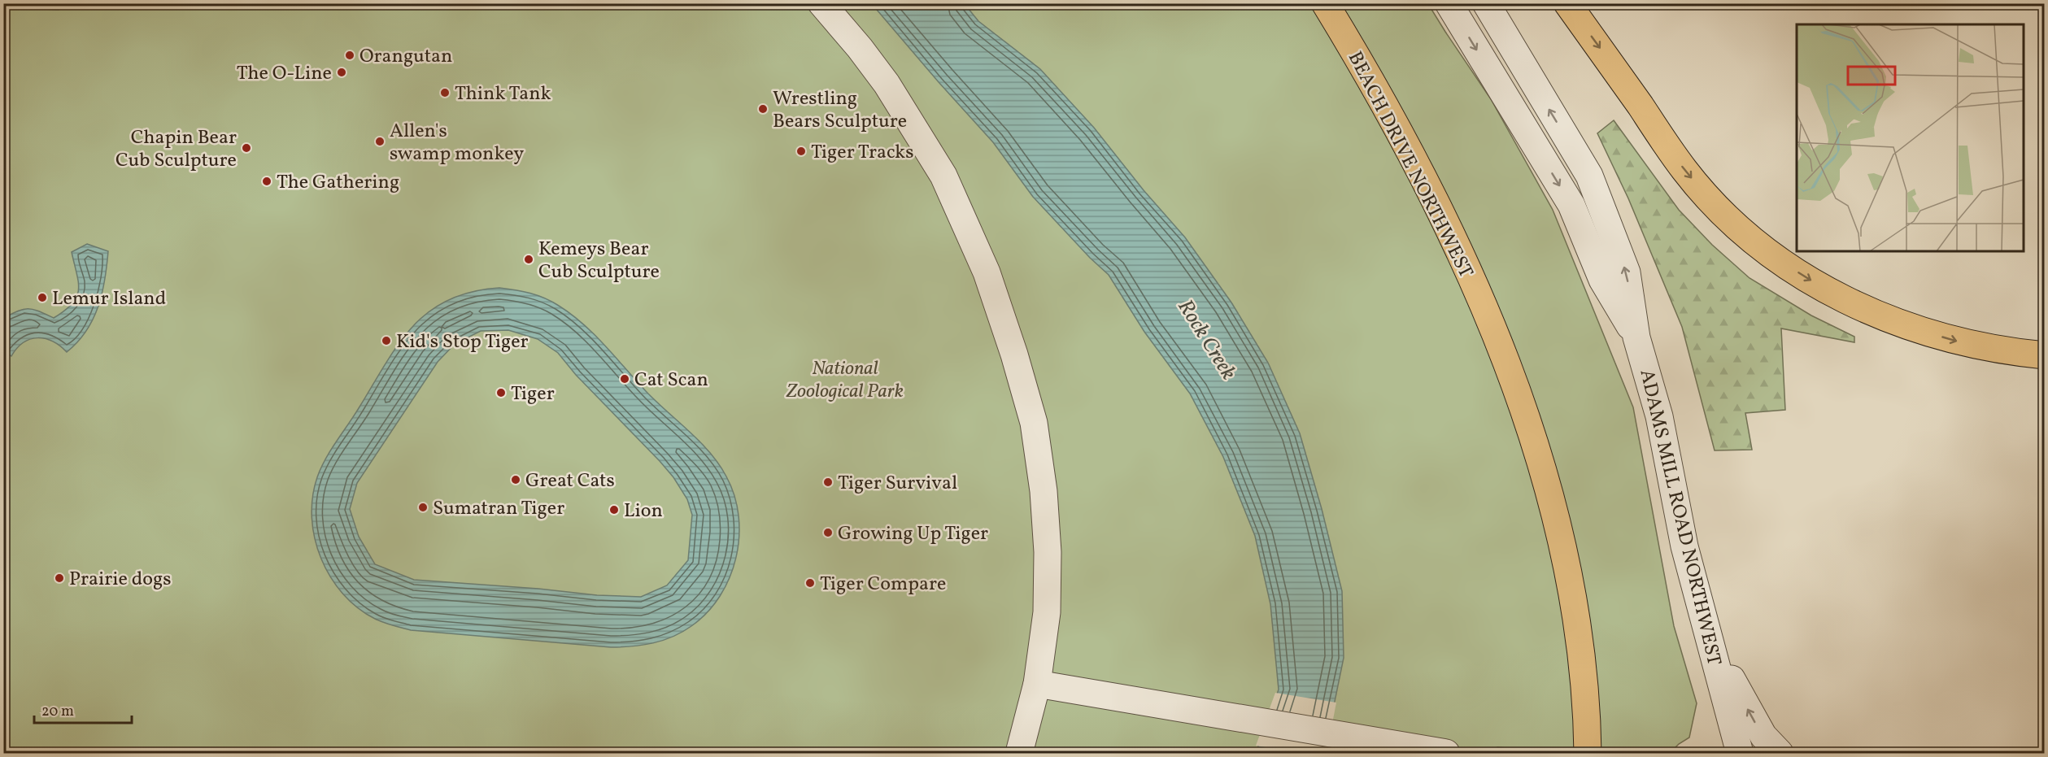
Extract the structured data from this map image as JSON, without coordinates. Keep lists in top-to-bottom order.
{
  "streets": {
    "main road": ["BEACH DRIVE NORTHWEST"],
    "street": ["ADAMS MILL ROAD NORTHWEST"]
  },
  "water": ["Rock Creek"],
  "parks": ["National Zoological Park"],
  "places": [
    "Orangutan",
    "The O-Line",
    "Think Tank",
    "Wrestling Bears Sculpture",
    "Allen's swamp monkey",
    "Chapin Bear Cub Sculpture",
    "Tiger Tracks",
    "The Gathering",
    "Kemeys Bear Cub Sculpture",
    "Lemur Island",
    "Kid's Stop Tiger",
    "Cat Scan",
    "Tiger",
    "Great Cats",
    "Tiger Survival",
    "Sumatran Tiger",
    "Lion",
    "Growing Up Tiger",
    "Prairie dogs",
    "Tiger Compare"
  ],
  "scale_bar": "20 m"
}
